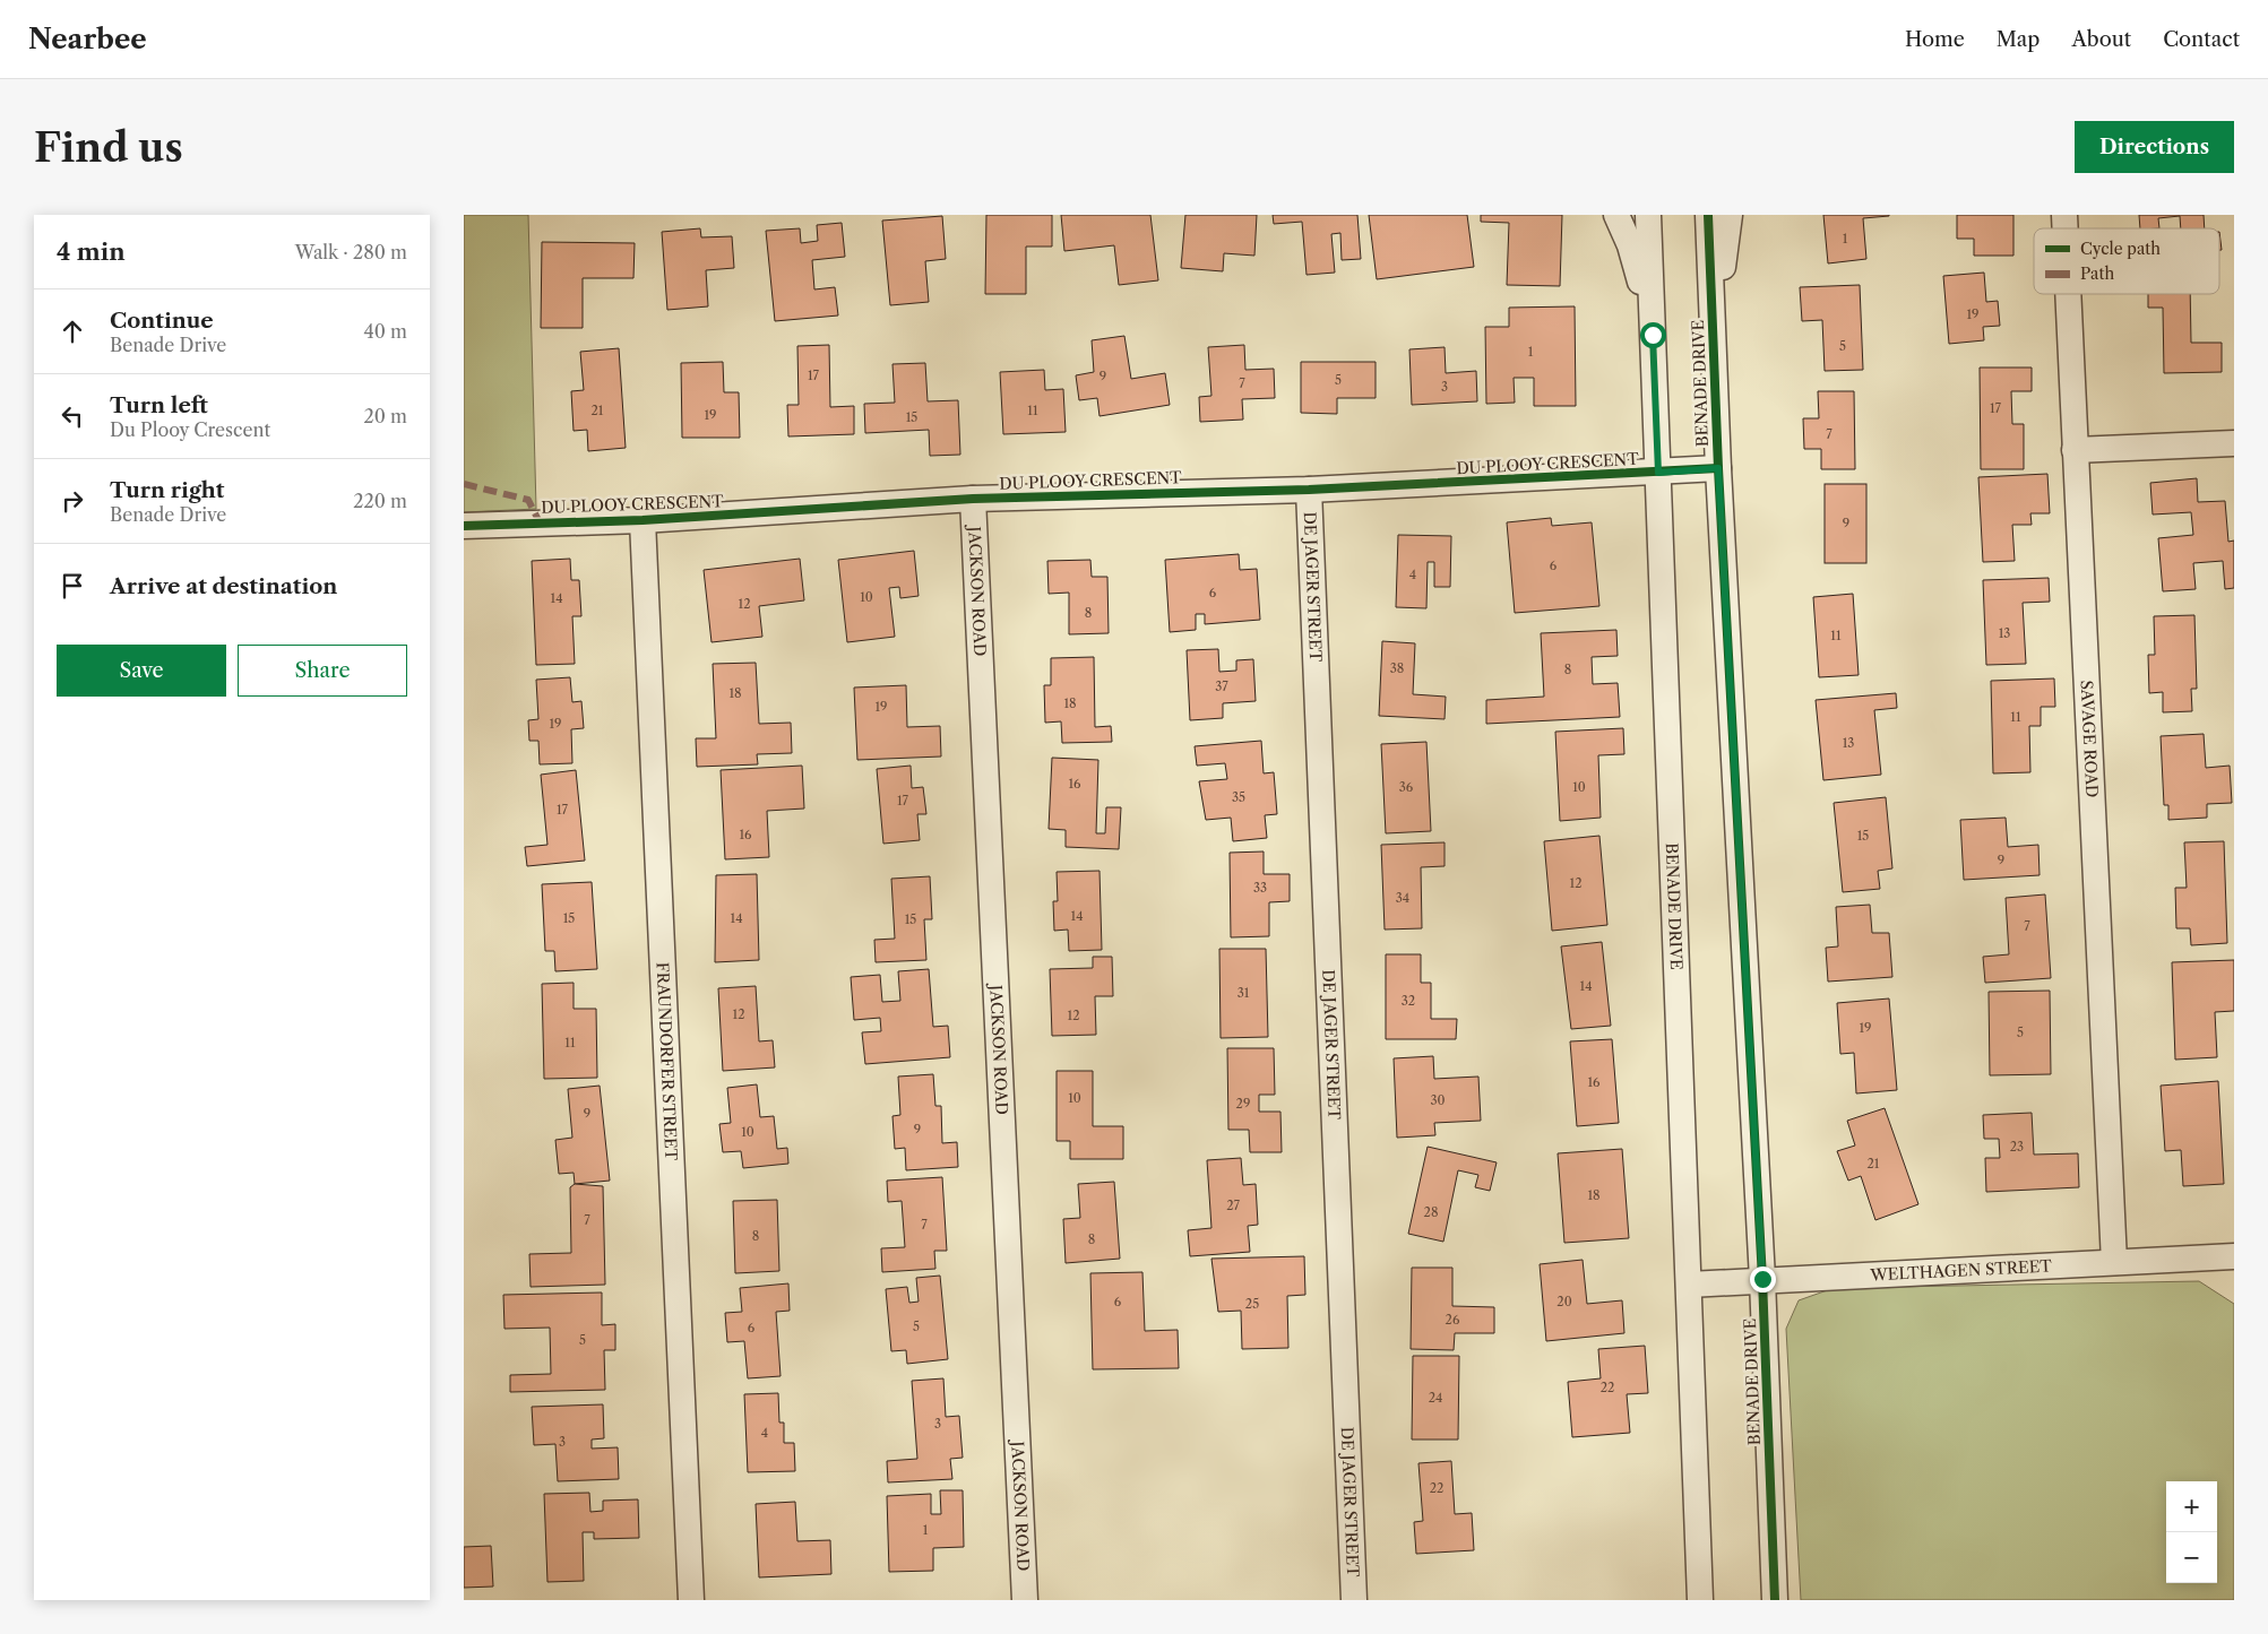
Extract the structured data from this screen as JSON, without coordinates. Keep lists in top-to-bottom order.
{
  "streets": {
    "street": [
      "BENADE DRIVE",
      "DU PLOOY CRESCENT",
      "DE JAGER STREET",
      "JACKSON ROAD",
      "SAVAGE ROAD",
      "FRAUNDORFER STREET",
      "WELTHAGEN STREET"
    ]
  },
  "crossings": [
    ["BENADE DRIVE", "DU PLOOY CRESCENT"],
    ["BENADE DRIVE", "WELTHAGEN STREET"],
    ["DU PLOOY CRESCENT", "DE JAGER STREET"],
    ["DU PLOOY CRESCENT", "JACKSON ROAD"],
    ["DU PLOOY CRESCENT", "FRAUNDORFER STREET"],
    ["SAVAGE ROAD", "WELTHAGEN STREET"]
  ],
  "house_numbers": [
    "1",
    "19",
    "5",
    "1",
    "17",
    "9",
    "5",
    "7",
    "3",
    "17",
    "21",
    "11",
    "19",
    "15",
    "7",
    "9",
    "6",
    "4",
    "6",
    "10",
    "14",
    "12",
    "8",
    "13",
    "11",
    "38",
    "8",
    "37",
    "18",
    "18",
    "19",
    "11",
    "19",
    "13",
    "16",
    "36",
    "10",
    "35",
    "17",
    "17",
    "16",
    "15",
    "9",
    "12",
    "33",
    "34",
    "14",
    "15",
    "14",
    "15",
    "7",
    "14",
    "31",
    "32",
    "12",
    "12",
    "19",
    "5",
    "11",
    "16",
    "10",
    "30",
    "29",
    "9",
    "9",
    "10",
    "23",
    "21",
    "18",
    "27",
    "28",
    "7",
    "7",
    "8",
    "8",
    "6",
    "20",
    "25",
    "26",
    "5",
    "6",
    "5",
    "22",
    "24",
    "3",
    "4",
    "3",
    "22",
    "1"
  ],
  "legend": ["Cycle path", "Path"],
  "page": {
    "header": "Nearbee",
    "nav": [
      "Home",
      "Map",
      "About",
      "Contact"
    ],
    "buttons": [
      "Directions",
      ["Save", "Share"]
    ],
    "title": "Find us",
    "heading": ["4 min", "Walk · 280 m"],
    "list": [
      ["Continue", "Benade Drive", "40 m"],
      ["Turn left", "Du Plooy Crescent", "20 m"],
      ["Turn right", "Benade Drive", "220 m"],
      "Arrive at destination"
    ],
    "map_buttons": ["+", "−"]
  }
}
